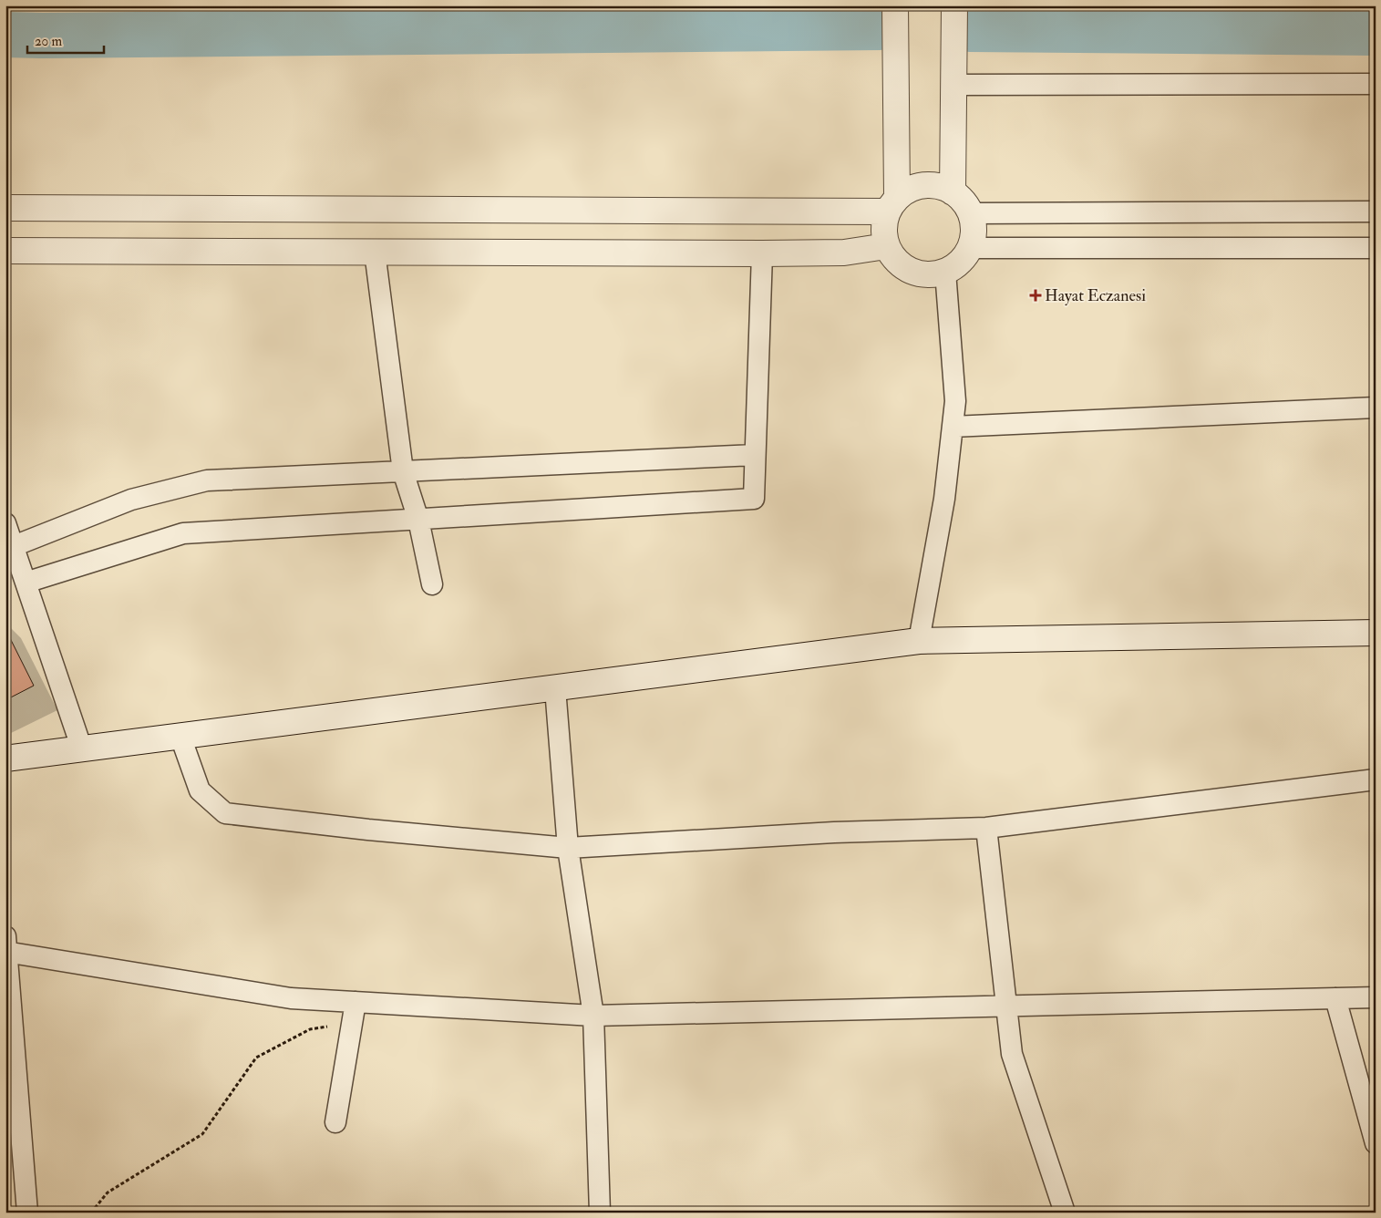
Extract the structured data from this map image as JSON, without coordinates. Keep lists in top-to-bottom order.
{
  "places": {
    "health": ["Hayat Eczanesi"]
  },
  "scale_bar": "20 m"
}
